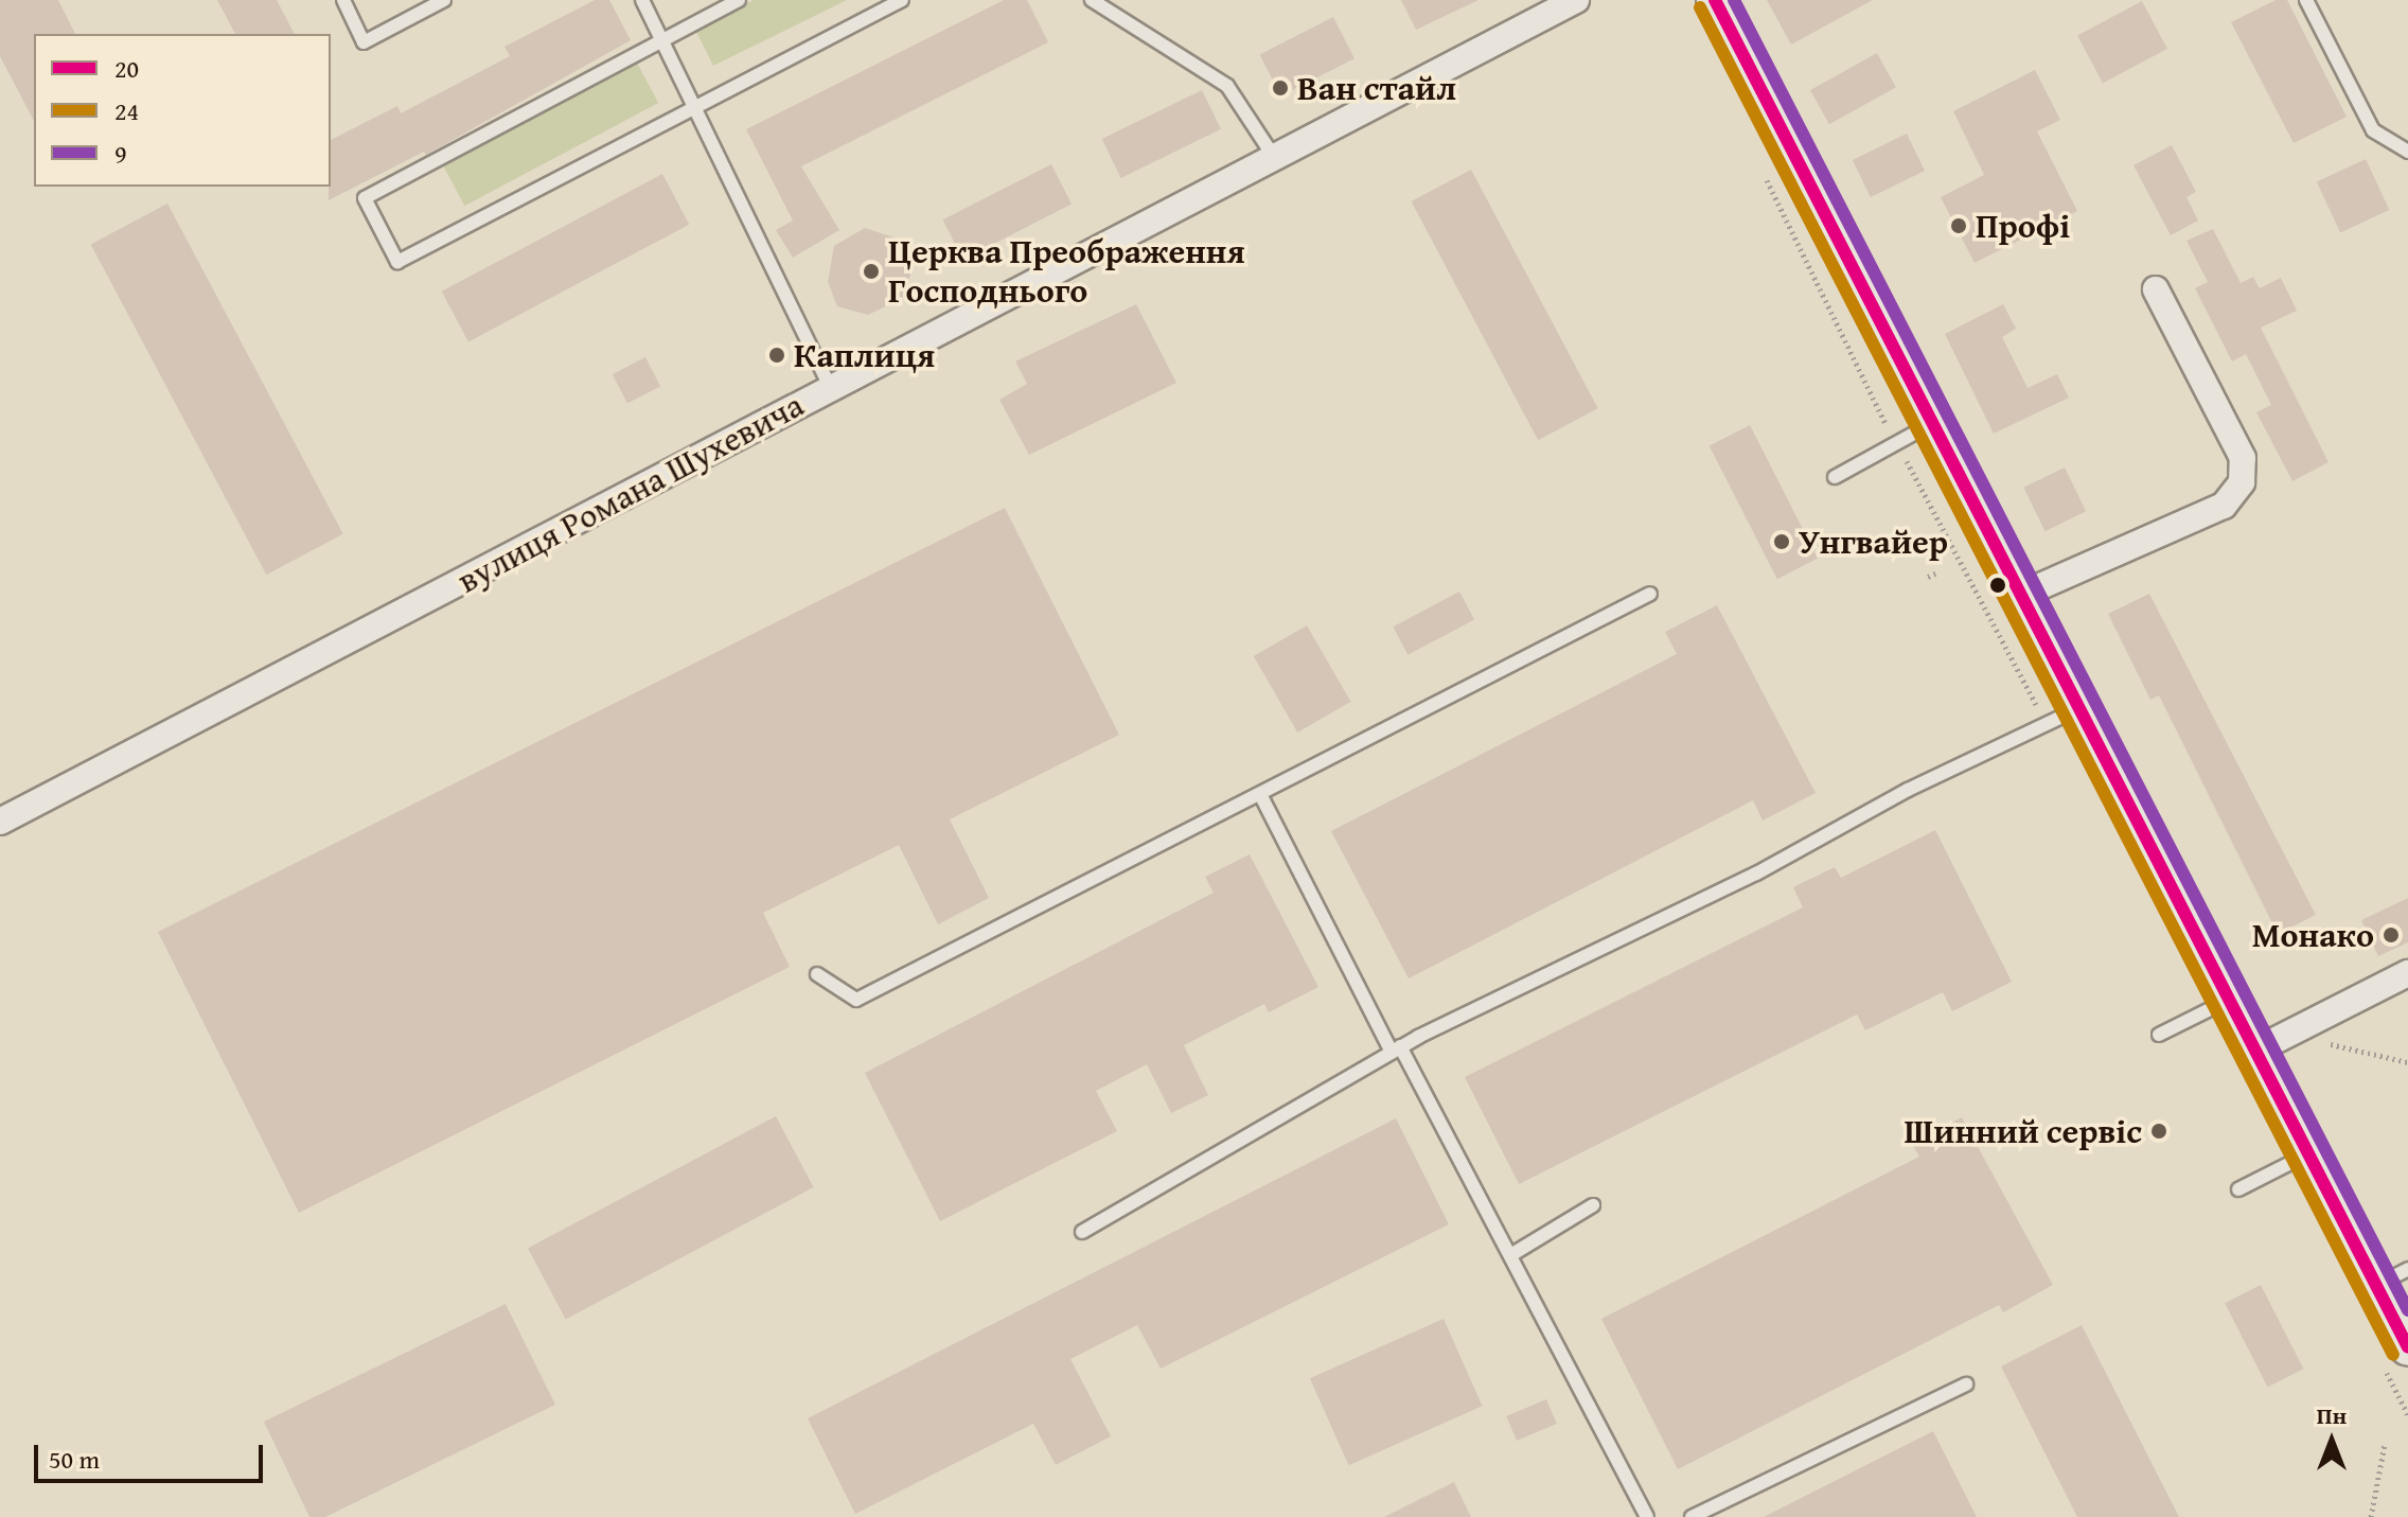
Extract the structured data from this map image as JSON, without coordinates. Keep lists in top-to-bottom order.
{
  "streets": {
    "street": ["вулиця Романа Шухевича"]
  },
  "places": [
    "Ван стайл",
    "Профі",
    "Церква Преображення Господнього",
    "Каплиця",
    "Унгвайер",
    "Монако",
    "Шинний сервіс"
  ],
  "lines": ["transit line 20", "transit line 9", "transit line 24"],
  "legend": ["20", "24", "9"],
  "scale_bar": "50 m",
  "north": "top"
}
